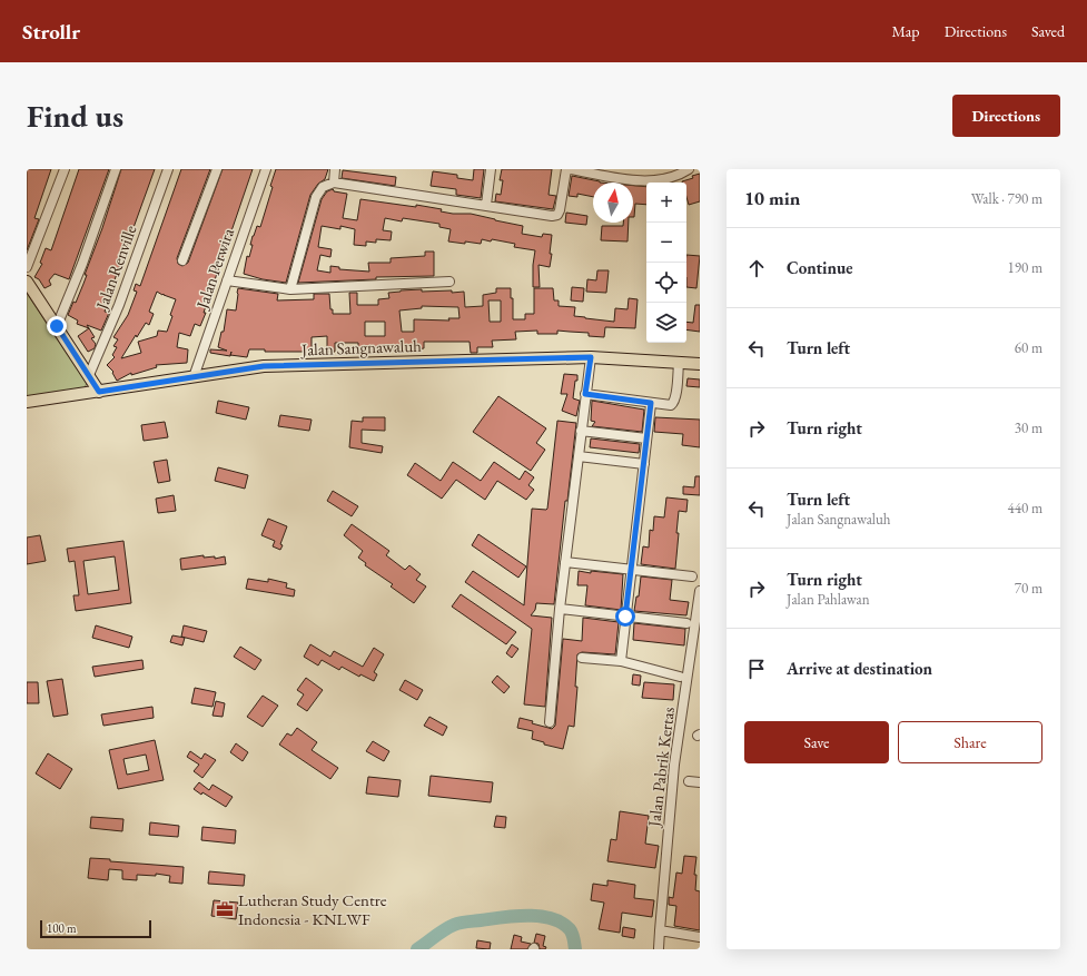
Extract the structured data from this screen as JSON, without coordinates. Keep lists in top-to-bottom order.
{
  "streets": {
    "main road": ["Jalan Sangnawaluh"],
    "street": ["Jalan Renville", "Jalan Perwira", "Jalan Pabrik Kertas"]
  },
  "crossings": [
    ["Jalan Perwira", "Jalan Sangnawaluh"]
  ],
  "places": {
    "office": ["Lutheran Study Centre Indonesia - KNLWF"]
  },
  "scale_bar": "100 m",
  "north": "top",
  "page": {
    "header": "Strollr",
    "nav": ["Map", "Directions", "Saved"],
    "buttons": [
      "Directions",
      ["Save", "Share"]
    ],
    "title": "Find us",
    "heading": ["10 min", "Walk · 790 m"],
    "map_buttons": ["+", "−"],
    "list": [
      ["Continue", "190 m"],
      ["Turn left", "60 m"],
      ["Turn right", "30 m"],
      ["Turn left", "Jalan Sangnawaluh", "440 m"],
      ["Turn right", "Jalan Pahlawan", "70 m"],
      "Arrive at destination"
    ],
    "scale": "100 m"
  }
}
